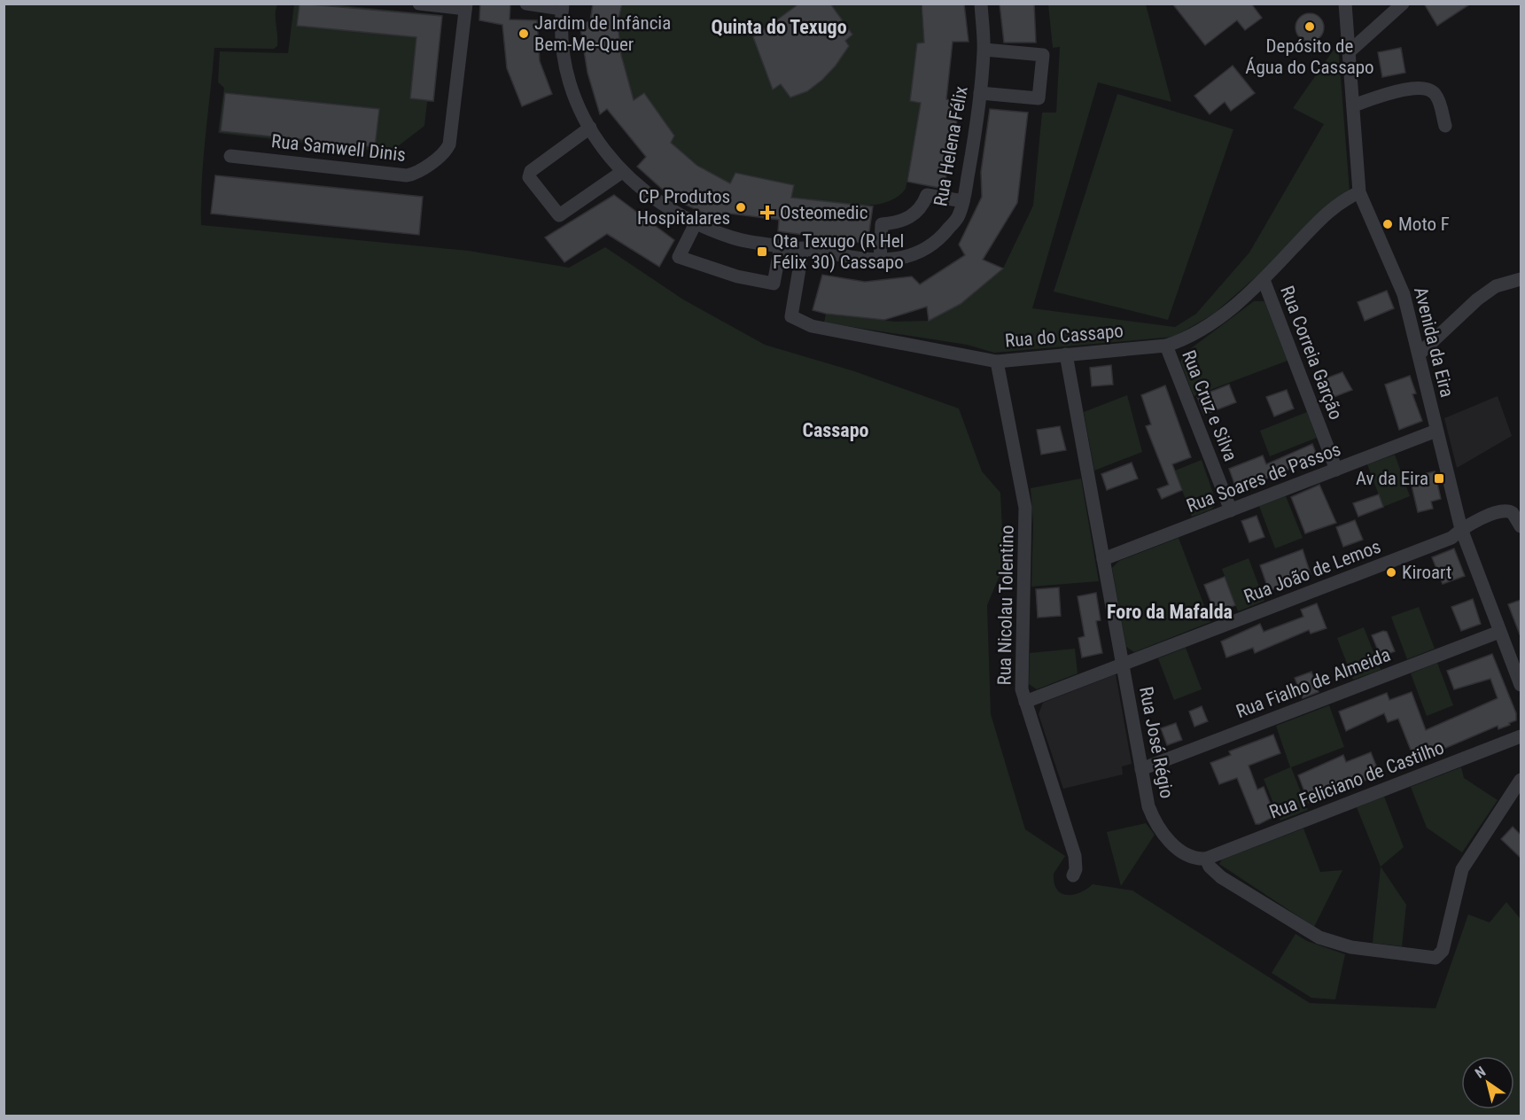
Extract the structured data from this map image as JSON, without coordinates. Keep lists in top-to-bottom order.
{
  "streets": {
    "street": [
      "Rua Helena Félix",
      "Rua Samwell Dinis",
      "Rua do Cassapo",
      "Avenida da Eira",
      "Rua Correia Garção",
      "Rua Cruz e Silva",
      "Rua Soares de Passos",
      "Rua João de Lemos",
      "Rua Nicolau Tolentino",
      "Rua Fialho de Almeida",
      "Rua José Régio",
      "Rua Feliciano de Castilho"
    ]
  },
  "crossings": [
    ["Rua Helena Félix", "Rua do Cassapo"],
    ["Rua do Cassapo", "Avenida da Eira"],
    ["Rua do Cassapo", "Rua Correia Garção"],
    ["Rua do Cassapo", "Rua Cruz e Silva"],
    ["Rua do Cassapo", "Rua Nicolau Tolentino"],
    ["Rua do Cassapo", "Rua José Régio"],
    ["Avenida da Eira", "Rua Soares de Passos"],
    ["Avenida da Eira", "Rua João de Lemos"],
    ["Avenida da Eira", "Rua Fialho de Almeida"],
    ["Rua Correia Garção", "Rua Soares de Passos"],
    ["Rua Cruz e Silva", "Rua Soares de Passos"],
    ["Rua Soares de Passos", "Rua José Régio"],
    ["Rua João de Lemos", "Rua Nicolau Tolentino"],
    ["Rua João de Lemos", "Rua José Régio"],
    ["Rua Fialho de Almeida", "Rua José Régio"],
    ["Rua José Régio", "Rua Feliciano de Castilho"]
  ],
  "districts": ["Quinta do Texugo", "Cassapo", "Foro da Mafalda"],
  "places": {
    "other": [
      "Depósito de Água do Cassapo",
      "Jardim de Infância Bem-Me-Quer",
      "CP Produtos Hospitalares",
      "Moto F",
      "Kiroart"
    ],
    "health": ["Osteomedic"],
    "transit": ["Qta Texugo (R Hel Félix 30) Cassapo", "Av da Eira"]
  },
  "north": "top left"
}
